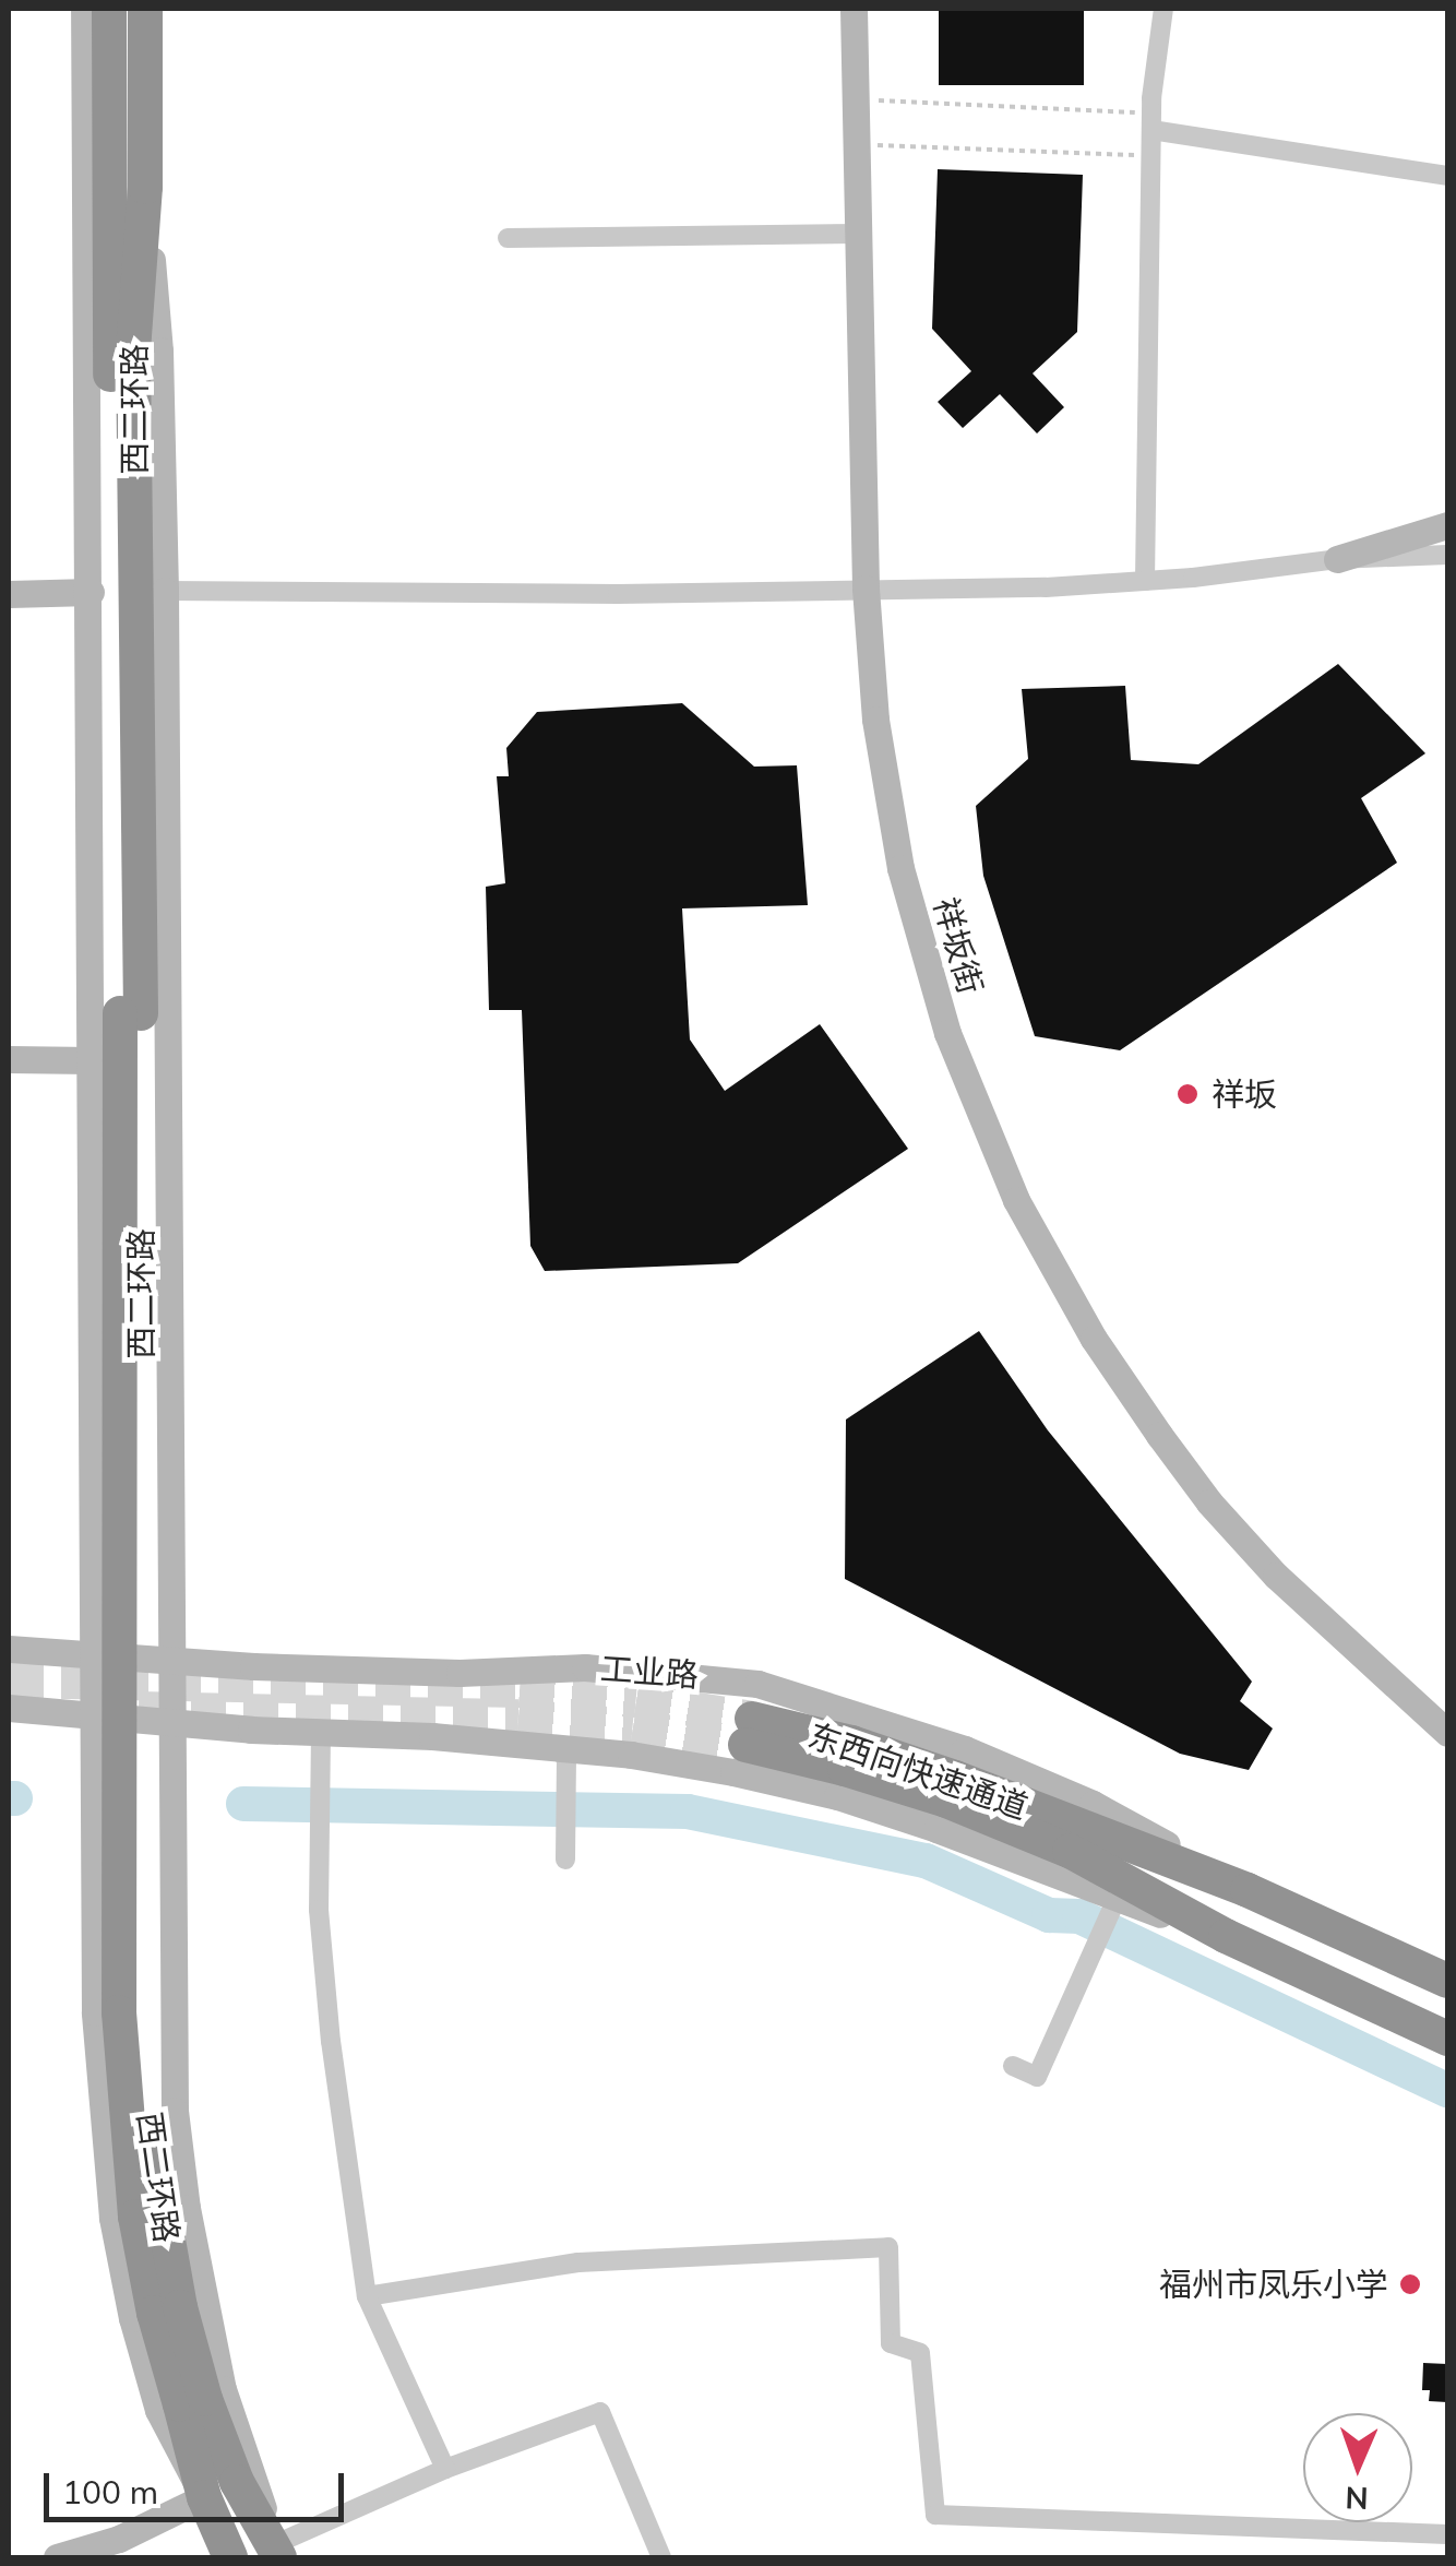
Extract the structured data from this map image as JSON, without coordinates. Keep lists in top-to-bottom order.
{
  "streets": {
    "highway": ["西二环路", "工业路", "东西向快速通道"],
    "main road": ["祥坂街"]
  },
  "crossings": [
    ["工业路", "东西向快速通道"]
  ],
  "places": ["祥坂", "福州市凤乐小学"],
  "scale_bar": "100 m",
  "north": "bottom"
}
